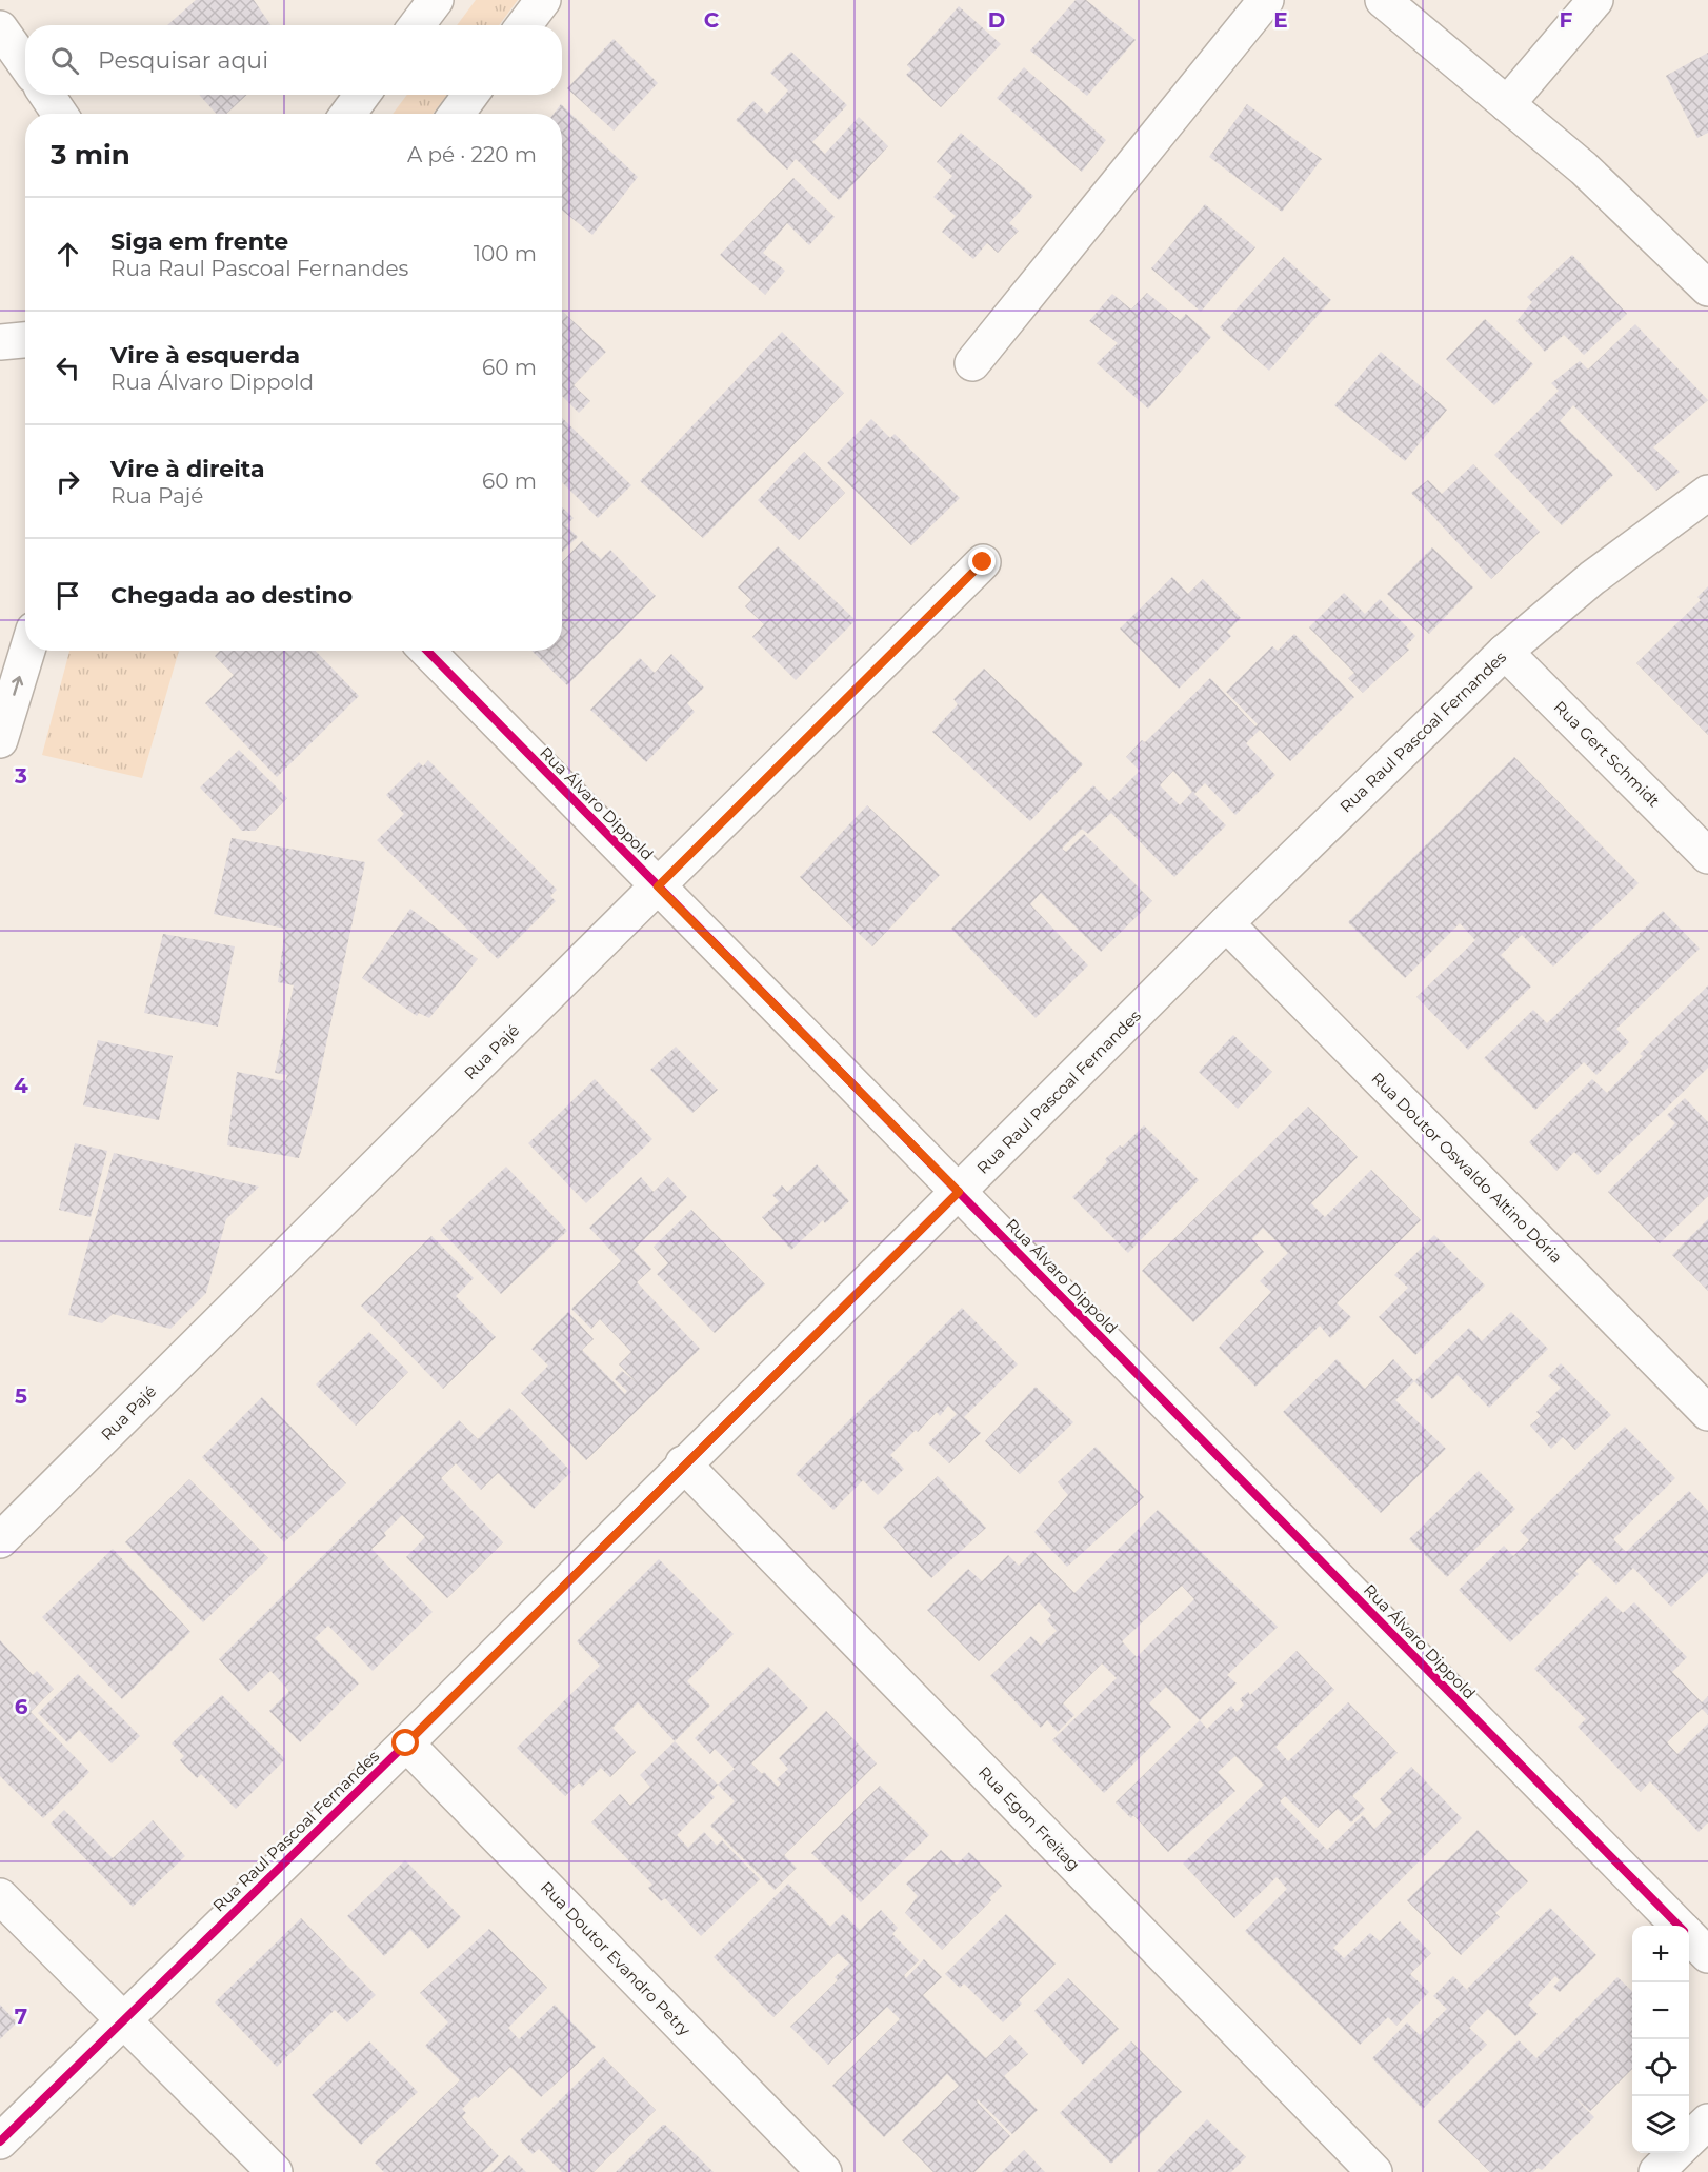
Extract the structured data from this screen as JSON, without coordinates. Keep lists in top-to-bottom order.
{
  "streets": {
    "street": [
      "Rua Raul Pascoal Fernandes",
      "Rua Gert Schmidt",
      "Rua Álvaro Dippold",
      "Rua Pajé",
      "Rua Doutor Oswaldo Altino Dória",
      "Rua Egon Freitag",
      "Rua Doutor Evandro Petry"
    ]
  },
  "crossings": [
    ["Rua Raul Pascoal Fernandes", "Rua Gert Schmidt"],
    ["Rua Raul Pascoal Fernandes", "Rua Álvaro Dippold"],
    ["Rua Raul Pascoal Fernandes", "Rua Doutor Oswaldo Altino Dória"],
    ["Rua Raul Pascoal Fernandes", "Rua Egon Freitag"],
    ["Rua Raul Pascoal Fernandes", "Rua Doutor Evandro Petry"],
    ["Rua Álvaro Dippold", "Rua Pajé"]
  ],
  "page": {
    "search": "Pesquisar aqui",
    "heading": ["3 min", "A pé · 220 m"],
    "list": [
      ["Siga em frente", "Rua Raul Pascoal Fernandes", "100 m"],
      ["Vire à esquerda", "Rua Álvaro Dippold", "60 m"],
      ["Vire à direita", "Rua Pajé", "60 m"],
      "Chegada ao destino"
    ],
    "map_buttons": ["+", "−"]
  },
  "grid": {
    "columns": [
      "C",
      "D",
      "E",
      "F"
    ],
    "rows": [
      "3",
      "4",
      "5",
      "6",
      "7"
    ]
  }
}
